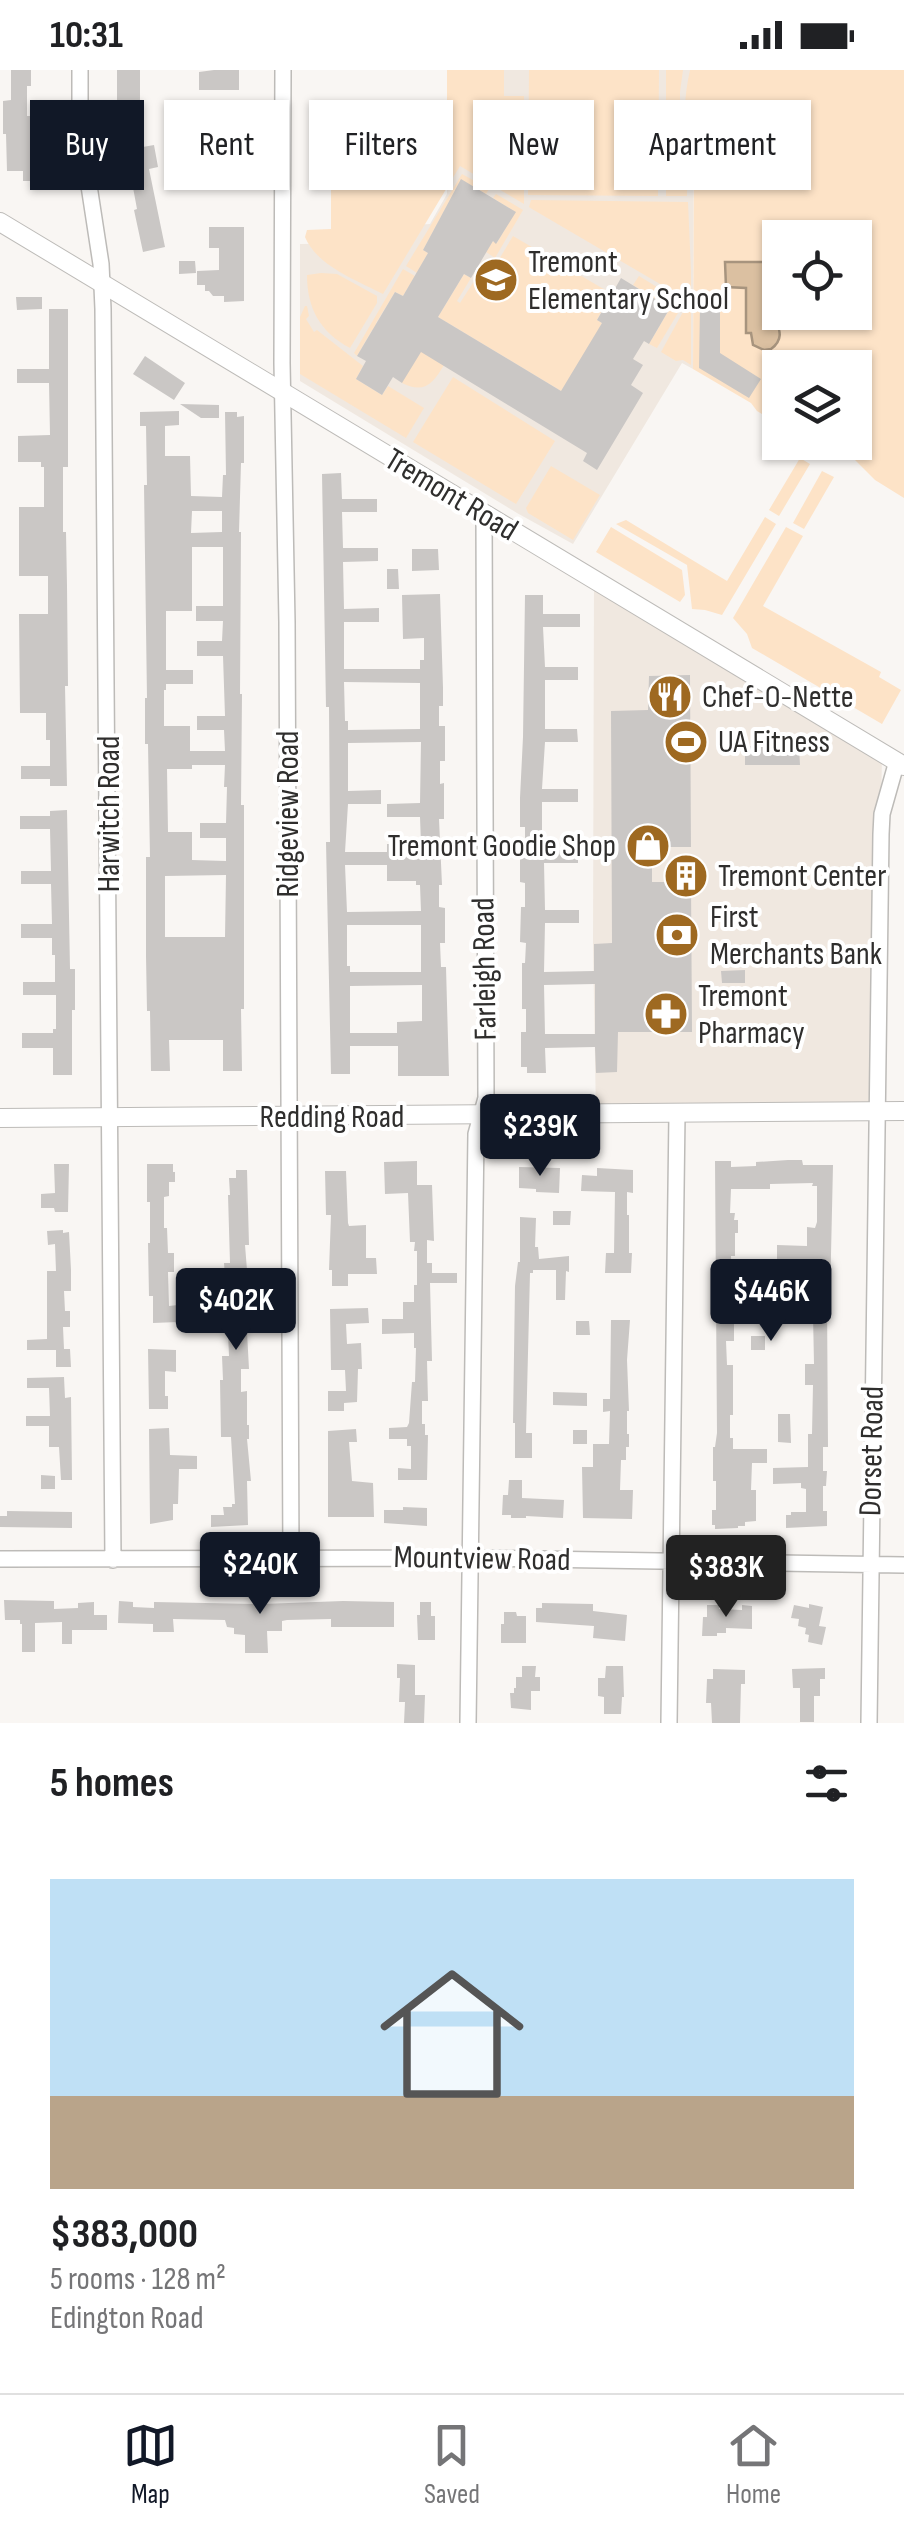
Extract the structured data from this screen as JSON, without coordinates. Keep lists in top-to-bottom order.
{
  "streets": {
    "main road": ["Tremont Road", "Redding Road"],
    "street": [
      "Harwitch Road",
      "Ridgeview Road",
      "Farleigh Road",
      "Dorset Road",
      "Mountview Road"
    ]
  },
  "crossings": [
    ["Tremont Road", "Harwitch Road"],
    ["Tremont Road", "Ridgeview Road"],
    ["Tremont Road", "Farleigh Road"],
    ["Tremont Road", "Dorset Road"],
    ["Harwitch Road", "Redding Road"],
    ["Harwitch Road", "Mountview Road"],
    ["Ridgeview Road", "Redding Road"],
    ["Ridgeview Road", "Mountview Road"],
    ["Farleigh Road", "Redding Road"],
    ["Farleigh Road", "Mountview Road"],
    ["Redding Road", "Dorset Road"],
    ["Dorset Road", "Mountview Road"]
  ],
  "places": {
    "school or university": ["Tremont Elementary School"],
    "restaurant": ["Chef-O-Nette"],
    "sports": ["UA Fitness"],
    "shop": ["Tremont Goodie Shop"],
    "building": ["Tremont Center"],
    "bank": ["First Merchants Bank"],
    "pharmacy": ["Tremont Pharmacy"]
  },
  "page": {
    "status": "10:31",
    "chip": [
      "Buy",
      "Rent",
      "Filters",
      "New",
      "Apartment"
    ],
    "price": [
      "$239K",
      "$446K",
      "$402K",
      "$240K",
      "$383K"
    ],
    "heading": "5 homes",
    "list": [
      {
        "name": "$383,000",
        "note": "5 rooms · 128 m² · Edington Road"
      }
    ],
    "tabs": ["Map", "Saved", "Home"]
  }
}
